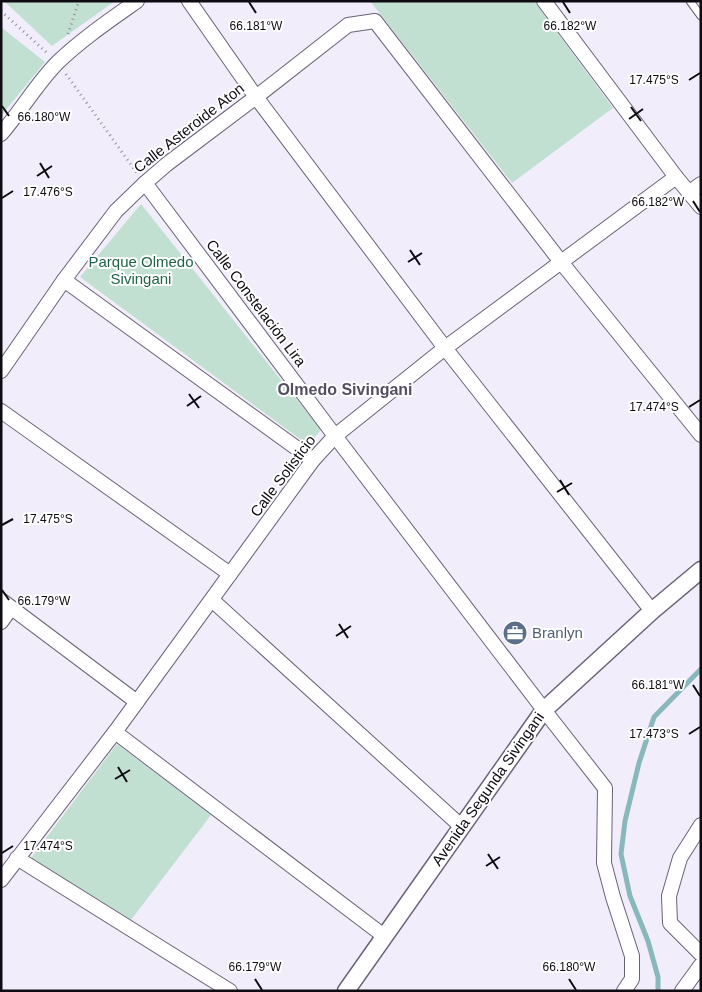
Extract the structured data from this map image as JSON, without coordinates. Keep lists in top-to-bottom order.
{
  "streets": {
    "street": [
      "Calle Asteroide Aton",
      "Calle Constelación Lira",
      "Calle Solisticio",
      "Avenida Segunda Sivingani"
    ]
  },
  "crossings": [
    ["Calle Asteroide Aton", "Calle Constelación Lira"],
    ["Calle Asteroide Aton", "Calle Solisticio"],
    ["Calle Constelación Lira", "Calle Solisticio"],
    ["Calle Constelación Lira", "Avenida Segunda Sivingani"]
  ],
  "districts": ["Olmedo Sivingani"],
  "parks": ["Parque Olmedo Sivingani"],
  "places": {
    "office": ["Branlyn"]
  },
  "coordinates": [
    "66.181°W",
    "66.182°W",
    "17.475°S",
    "66.180°W",
    "17.476°S",
    "17.474°S",
    "66.179°W",
    "17.473°S"
  ]
}
